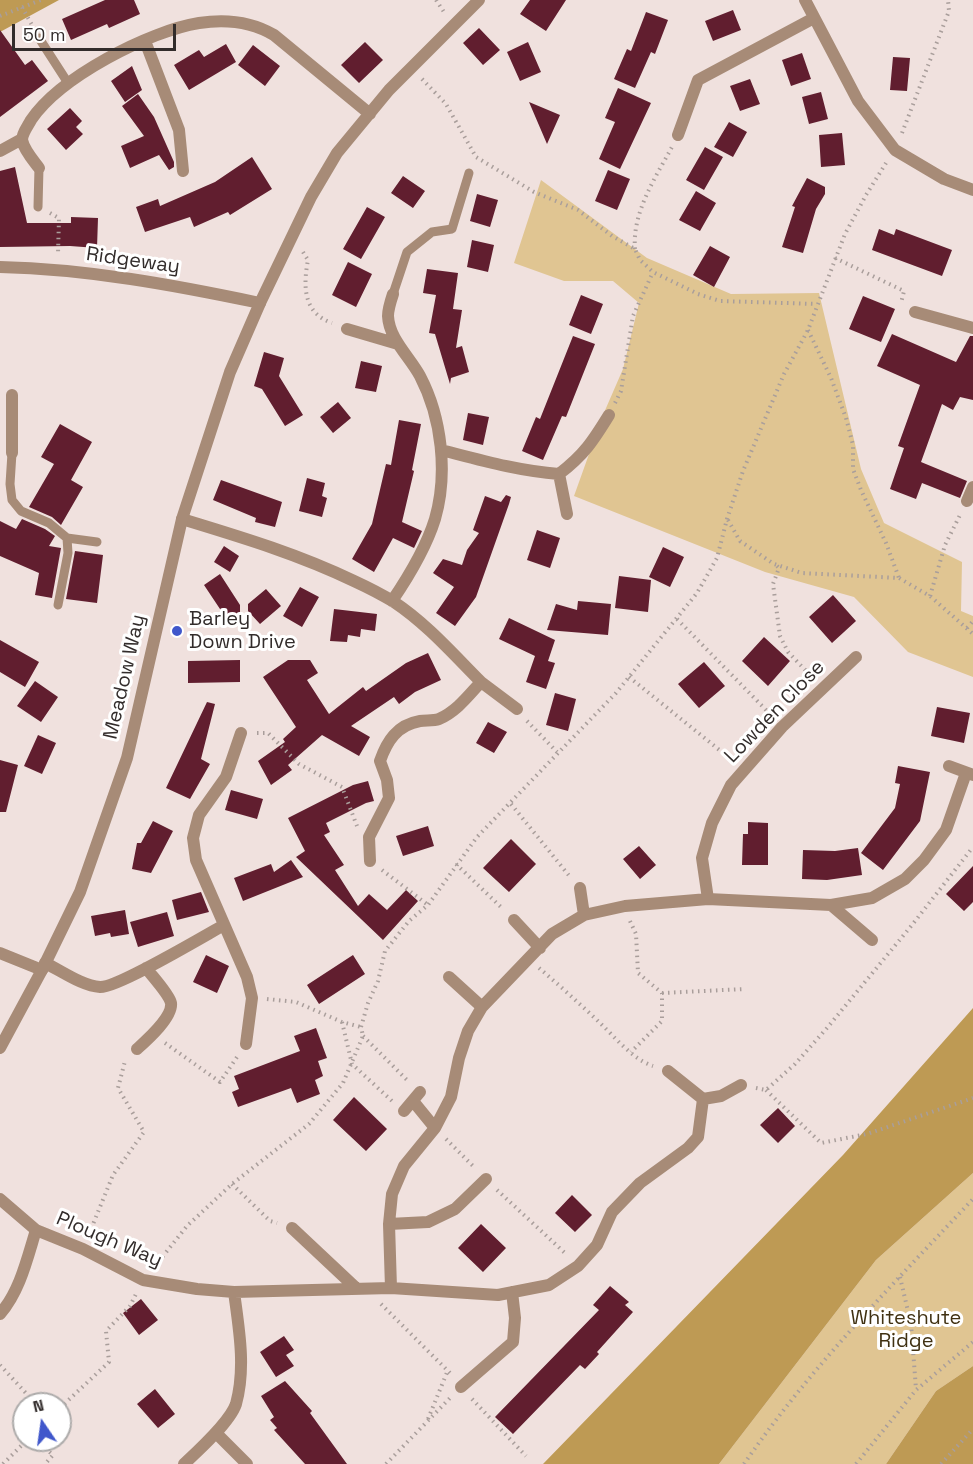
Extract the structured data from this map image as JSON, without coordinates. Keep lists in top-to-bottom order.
{
  "streets": {
    "street": [
      "Ridgeway",
      "Meadow Way",
      "Lowden Close",
      "Plough Way"
    ]
  },
  "crossings": [
    ["Ridgeway", "Meadow Way"]
  ],
  "parks": ["Whiteshute Ridge"],
  "places": ["Barley Down Drive"],
  "scale_bar": "50 m",
  "north": "top"
}
